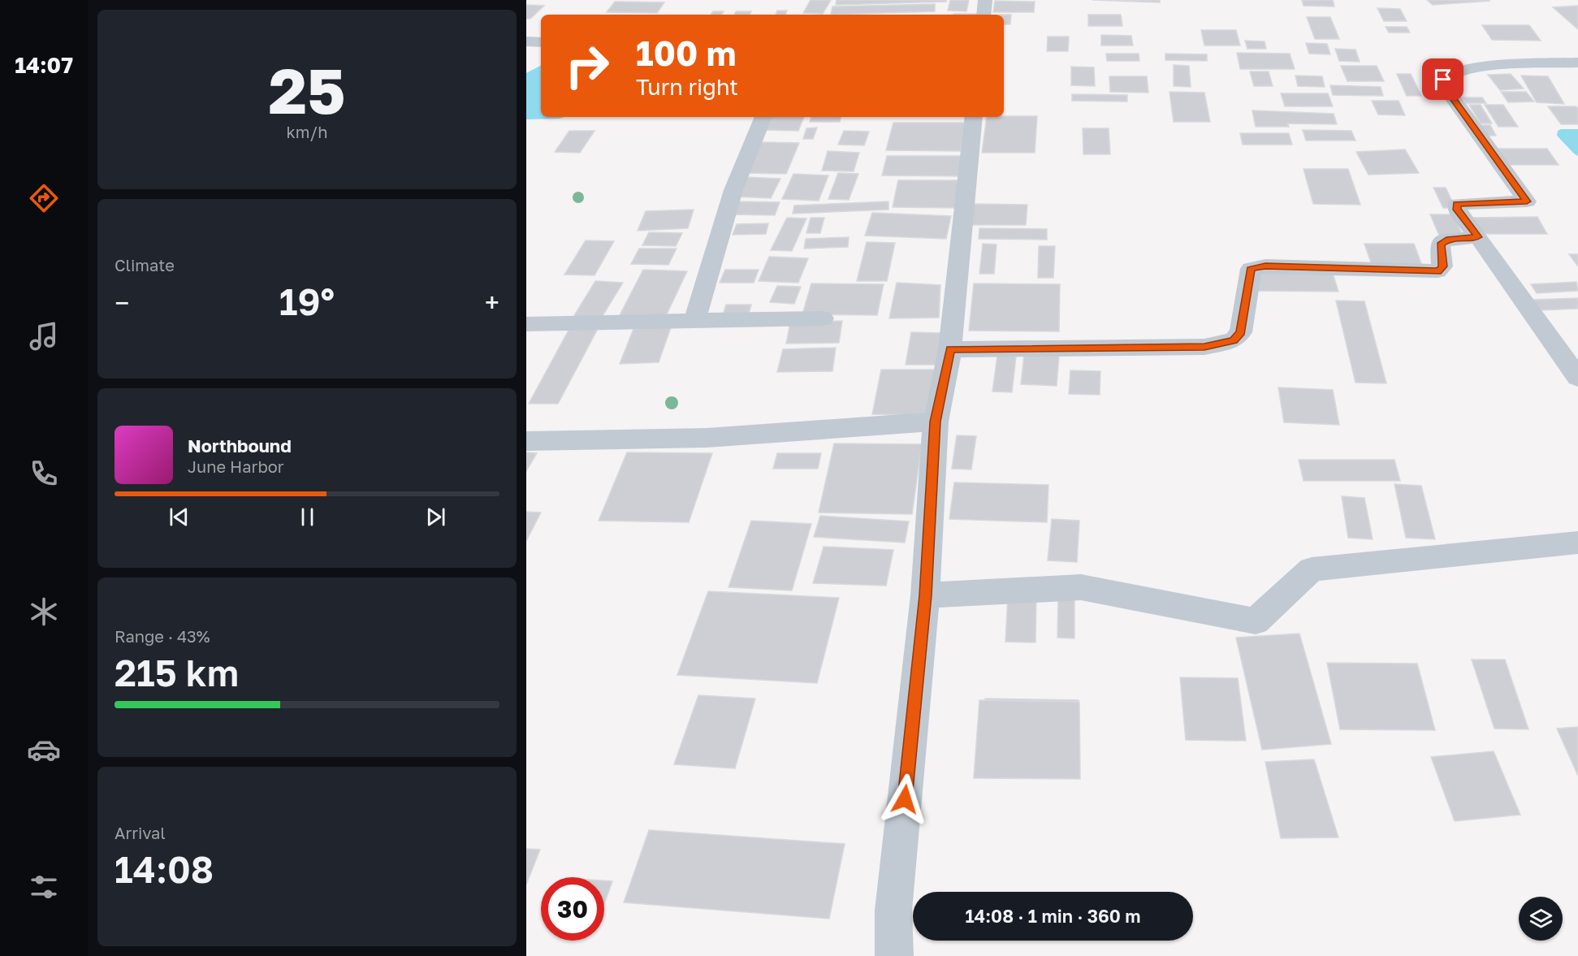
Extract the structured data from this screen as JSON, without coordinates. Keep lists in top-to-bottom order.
{
  "page": {
    "tabs": "14:07",
    "tile": [
      ["25", "km/h"],
      "Climate",
      ["Range · 43%", "215 km"],
      ["Arrival", "14:08"]
    ],
    "turn": ["100 m", "Turn right"],
    "heat": ["−", "19°", "+"],
    "song": ["Northbound", "June Harbor"],
    "limit": "30",
    "trip": "14:08 · 1 min · 360 m"
  }
}
